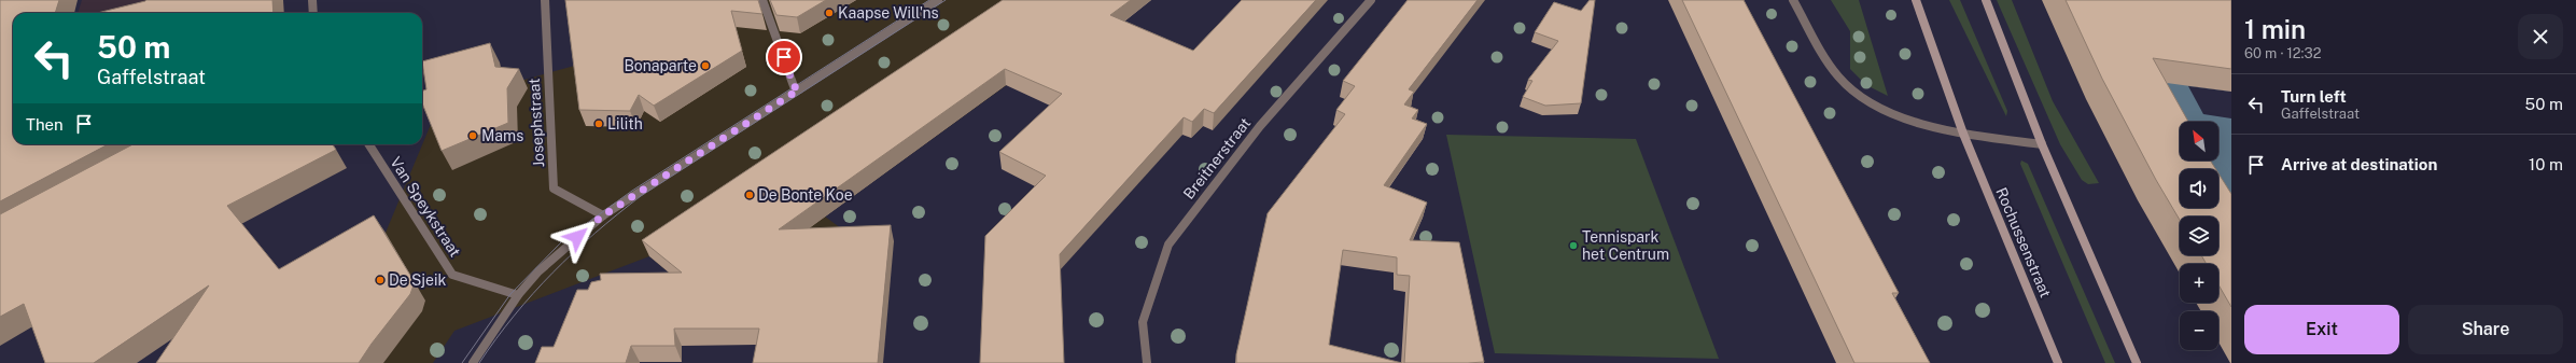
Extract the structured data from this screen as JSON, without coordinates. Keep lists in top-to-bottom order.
{
  "streets": {
    "main road": ["Rochussenstraat"],
    "street": ["Josephstraat", "Breitnerstraat", "Van Speykstraat"]
  },
  "places": [
    "Kaapse Will'ns",
    "Bonaparte",
    "Lilith",
    "Mams",
    "De Bonte Koe",
    "Tennispark het Centrum",
    "De Sjeik"
  ],
  "north": "top left",
  "page": {
    "heading": ["1 min", "60 m · 12:32"],
    "turn": ["50 m", "Gaffelstraat"],
    "list": [
      {
        "name": "Turn left",
        "note": "Gaffelstraat",
        "value": "50 m"
      },
      {
        "name": "Arrive at destination",
        "value": "10 m"
      }
    ],
    "then": "Then",
    "map_buttons": ["+", "−"],
    "buttons": ["Exit", "Share"]
  }
}
